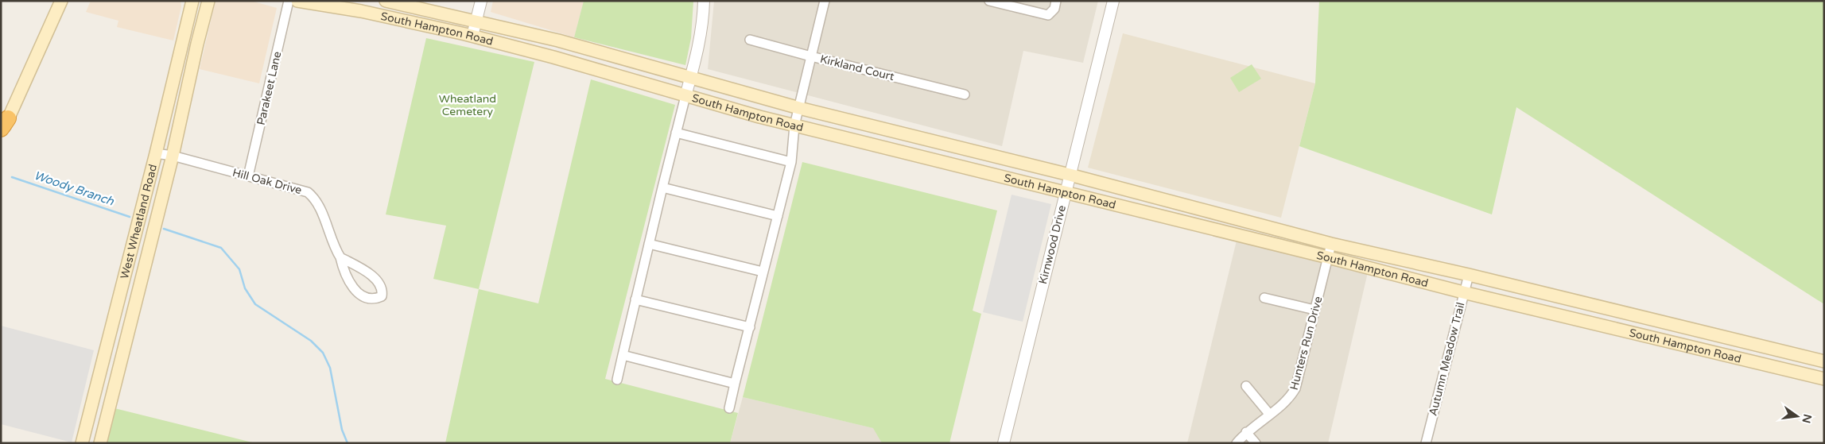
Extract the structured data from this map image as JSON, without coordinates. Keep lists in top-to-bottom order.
{
  "streets": {
    "main road": ["South Hampton Road", "West Wheatland Road"],
    "street": [
      "Kirkland Court",
      "Parakeet Lane",
      "Hill Oak Drive",
      "Kirnwood Drive",
      "Hunters Run Drive",
      "Autumn Meadow Trail"
    ]
  },
  "crossings": [
    ["South Hampton Road", "Kirnwood Drive"],
    ["South Hampton Road", "Hunters Run Drive"],
    ["South Hampton Road", "Autumn Meadow Trail"],
    ["Parakeet Lane", "Hill Oak Drive"],
    ["Hill Oak Drive", "West Wheatland Road"]
  ],
  "water": ["Woody Branch"],
  "parks": ["Wheatland Cemetery"],
  "north": "right"
}
